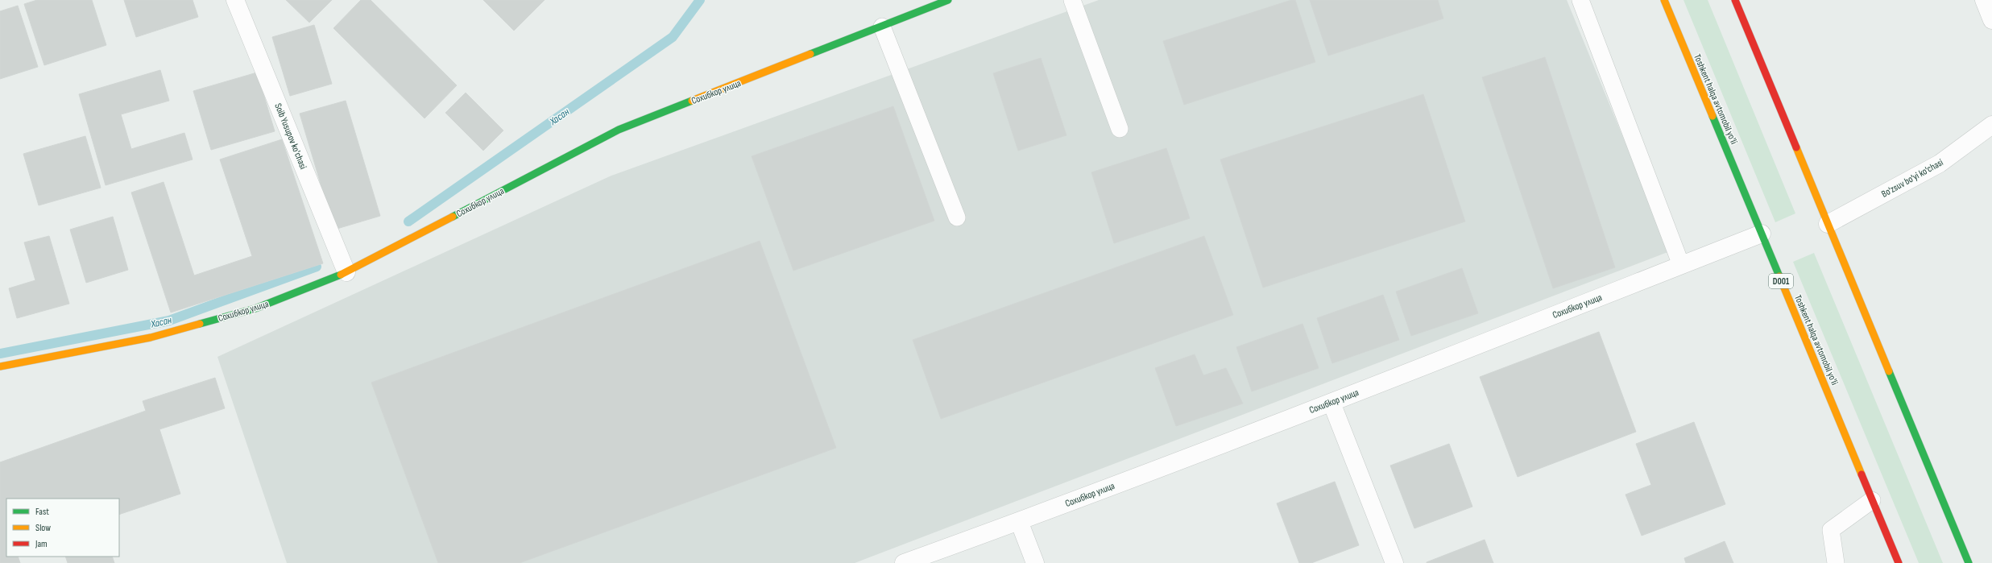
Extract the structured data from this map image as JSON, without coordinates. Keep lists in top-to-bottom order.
{
  "streets": {
    "main road": ["Сохибкор улица", "Toshkent halqa avtomobil yo'li", "D001"],
    "street": ["Soib Yusupov ko'chasi", "Bo'zsuv bo'yi ko'chasi"]
  },
  "crossings": [
    ["Сохибкор улица", "Toshkent halqa avtomobil yo'li"],
    ["Сохибкор улица", "Soib Yusupov ko'chasi"]
  ],
  "water": ["Хасан"],
  "legend": ["Fast", "Slow", "Jam"]
}
